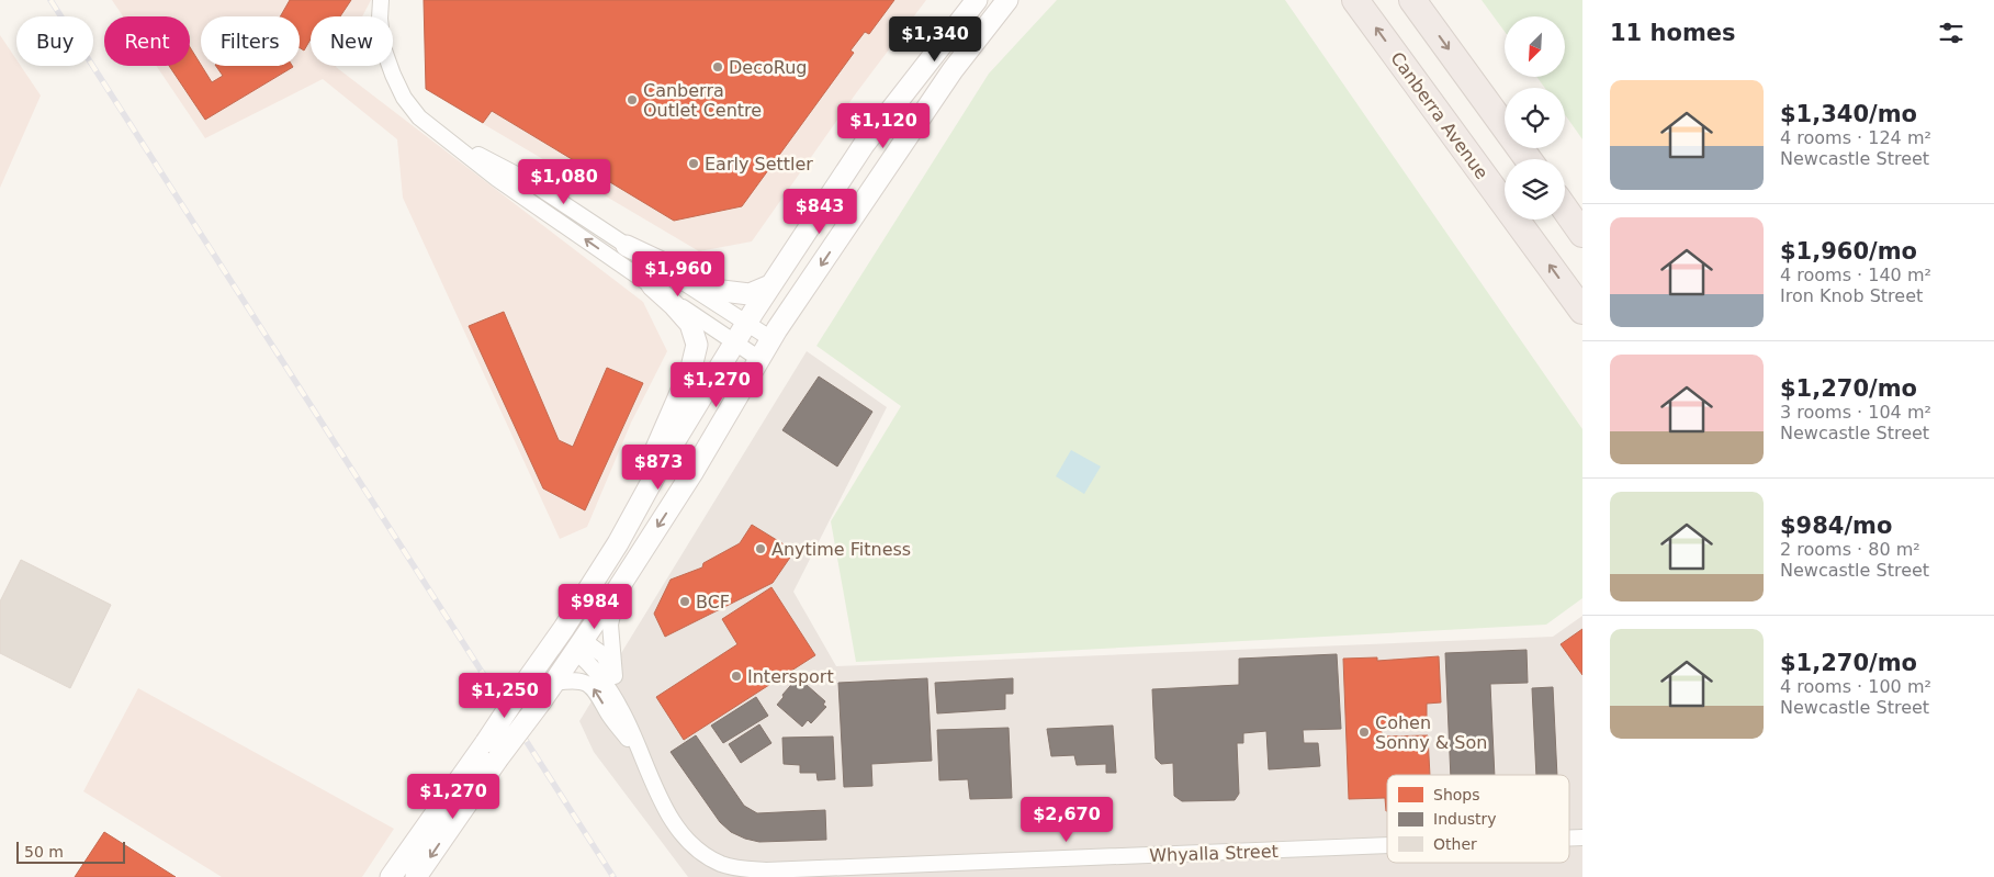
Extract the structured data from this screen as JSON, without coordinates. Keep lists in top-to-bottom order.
{
  "streets": {
    "highway": ["Canberra Avenue"],
    "main road": ["Whyalla Street"]
  },
  "places": [
    "DecoRug",
    "Canberra Outlet Centre",
    "Early Settler",
    "Anytime Fitness",
    "BCF",
    "Intersport",
    "Cohen Sonny & Son"
  ],
  "legend": ["Shops", "Industry", "Other"],
  "scale_bar": "50 m",
  "north": "bottom left",
  "page": {
    "heading": "11 homes",
    "price": [
      "$1,340",
      "$1,120",
      "$1,080",
      "$843",
      "$1,960",
      "$1,270",
      "$873",
      "$984",
      "$1,250",
      "$1,270",
      "$2,670"
    ],
    "chip": [
      "Buy",
      "Rent",
      "Filters",
      "New"
    ],
    "list": [
      {
        "name": "$1,340/mo",
        "note": "4 rooms · 124 m² · Newcastle Street"
      },
      {
        "name": "$1,960/mo",
        "note": "4 rooms · 140 m² · Iron Knob Street"
      },
      {
        "name": "$1,270/mo",
        "note": "3 rooms · 104 m² · Newcastle Street"
      },
      {
        "name": "$984/mo",
        "note": "2 rooms · 80 m² · Newcastle Street"
      },
      {
        "name": "$1,270/mo",
        "note": "4 rooms · 100 m² · Newcastle Street"
      }
    ],
    "scale": "50 m"
  }
}
